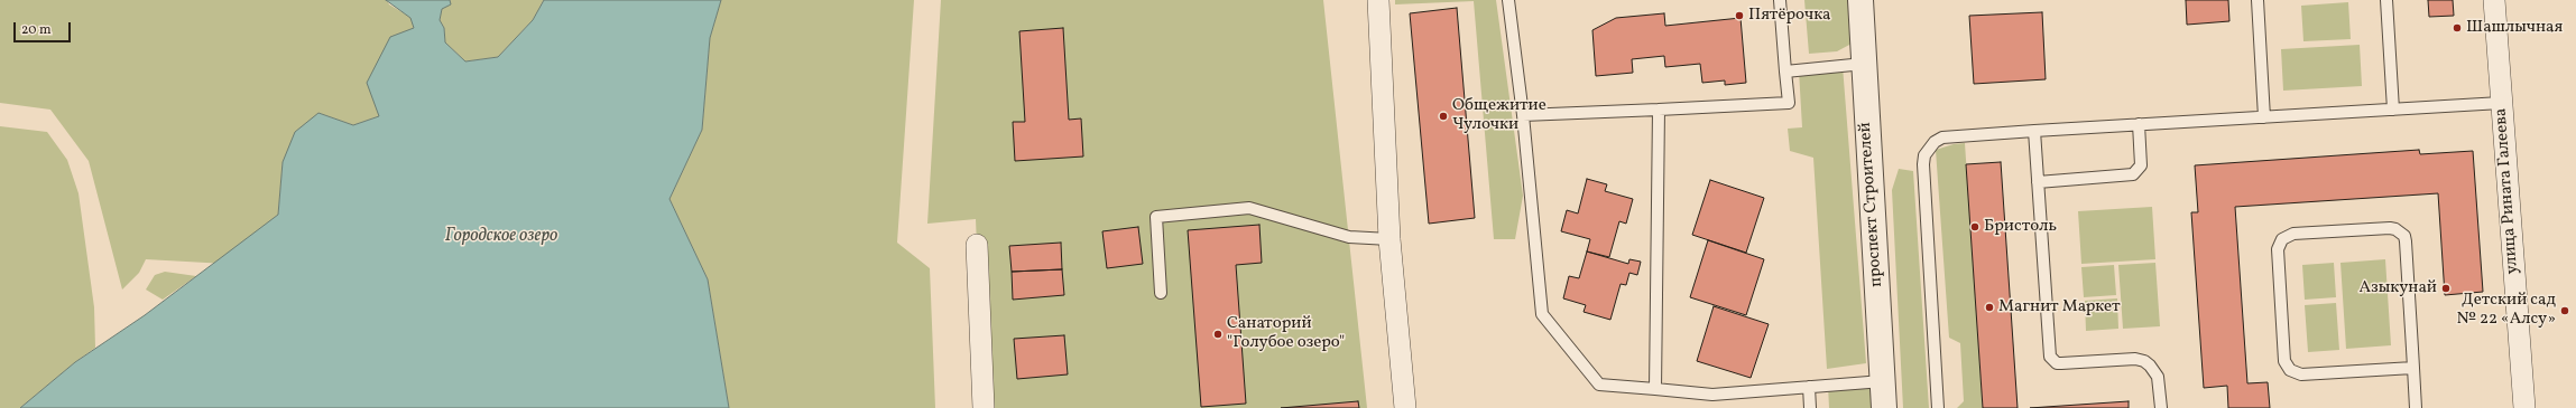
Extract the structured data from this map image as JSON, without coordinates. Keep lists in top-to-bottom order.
{
  "streets": {
    "street": ["улица Рината Галеева", "проспект Строителей"]
  },
  "water": ["Городское озеро"],
  "places": [
    "Пятёрочка",
    "Шашлычная",
    "Общежитие Чулочки",
    "Бристоль",
    "Азыкунай",
    "Магнит Маркет",
    "Детский сад № 22 «Алсу»",
    "Санаторий \"Голубое озеро\""
  ],
  "scale_bar": "20 m"
}
